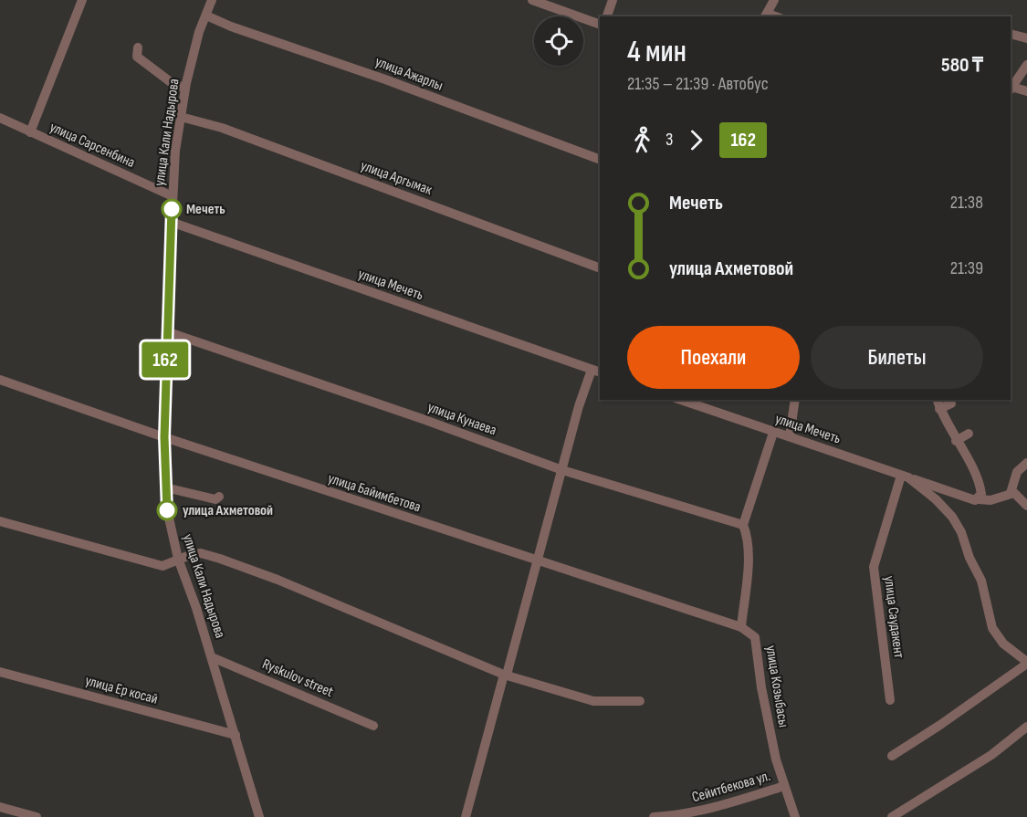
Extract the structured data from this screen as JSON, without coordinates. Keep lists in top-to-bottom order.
{
  "streets": {
    "street": [
      "улица Ажарлы",
      "улица Кали Надырова",
      "улица Сарсенбина",
      "улица Аргымак",
      "улица Мечеть",
      "улица Кунаева",
      "улица Байимбетова",
      "улица Саудакент",
      "Ryskulov street",
      "улица Козыбасы",
      "улица Ер косай",
      "Сейитбекова ул."
    ]
  },
  "crossings": [
    ["улица Ажарлы", "улица Кали Надырова"],
    ["улица Кали Надырова", "улица Сарсенбина"],
    ["улица Кали Надырова", "улица Аргымак"],
    ["улица Кали Надырова", "улица Мечеть"],
    ["улица Кали Надырова", "улица Кунаева"],
    ["улица Кали Надырова", "улица Байимбетова"],
    ["улица Кали Надырова", "Ryskulov street"],
    ["улица Кали Надырова", "улица Ер косай"],
    ["улица Мечеть", "улица Саудакент"],
    ["улица Байимбетова", "улица Козыбасы"],
    ["улица Козыбасы", "Сейитбекова ул."]
  ],
  "places": ["Мечеть", "улица Ахметовой"],
  "lines": ["bus line 162"],
  "page": {
    "on_map": "162",
    "heading": ["4 мин", "21:35 – 21:39 · Автобус", "580 ₸"],
    "legs": ["3", "162"],
    "list": [
      {
        "name": "Мечеть",
        "value": "21:38"
      },
      {
        "name": "улица Ахметовой",
        "value": "21:39"
      }
    ],
    "buttons": ["Поехали", "Билеты"]
  }
}
